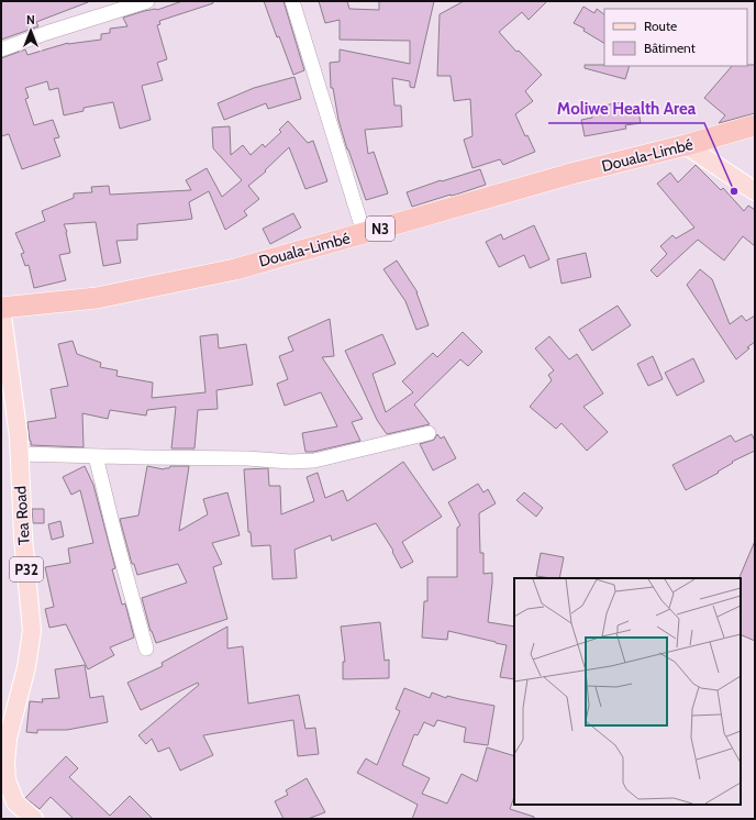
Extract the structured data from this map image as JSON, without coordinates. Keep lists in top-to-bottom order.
{
  "streets": {
    "highway": ["Douala-Limbé", "N3"],
    "main road": ["Tea Road", "P32"]
  },
  "crossings": [
    ["Douala-Limbé", "Tea Road"]
  ],
  "places": ["Moliwe Health Area"],
  "legend": ["Route", "Bâtiment"],
  "north": "top"
}
